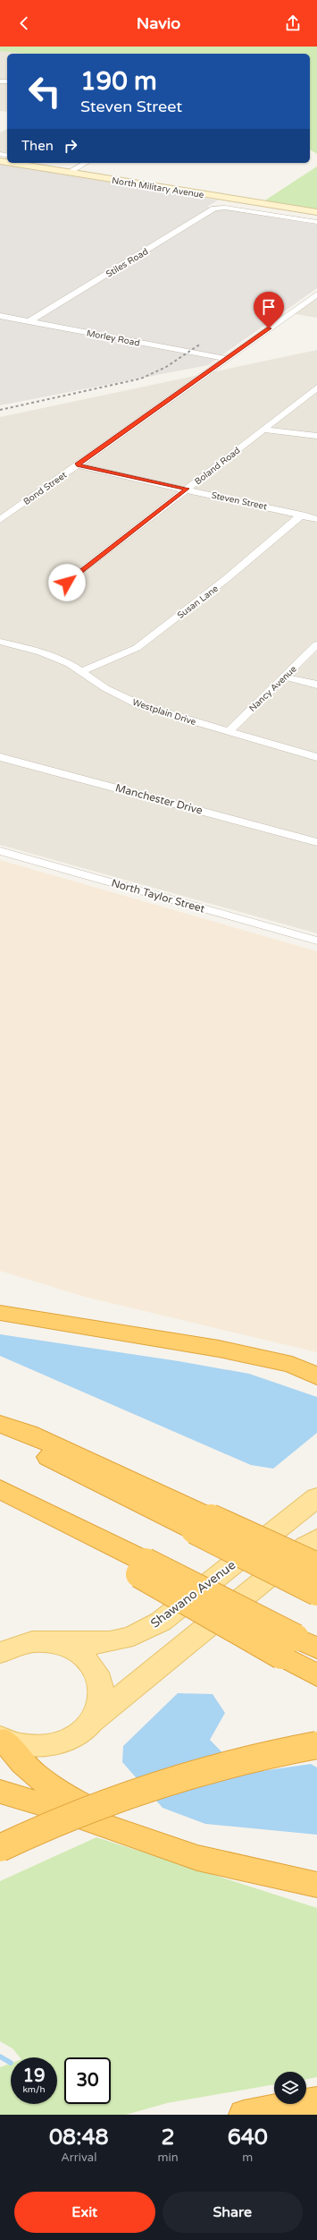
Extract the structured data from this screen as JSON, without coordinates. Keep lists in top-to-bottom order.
{
  "streets": {
    "main road": ["North Military Avenue", "Shawano Avenue"],
    "street": [
      "Stiles Road",
      "Morley Road",
      "Boland Road",
      "Bond Street",
      "Steven Street",
      "Susan Lane",
      "Nancy Avenue",
      "Westplain Drive",
      "Manchester Drive",
      "North Taylor Street"
    ]
  },
  "crossings": [
    ["Stiles Road", "Morley Road"],
    ["Morley Road", "Bond Street"],
    ["Boland Road", "Steven Street"],
    ["Bond Street", "Steven Street"],
    ["Steven Street", "Susan Lane"],
    ["Susan Lane", "Westplain Drive"],
    ["Nancy Avenue", "Westplain Drive"]
  ],
  "page": {
    "header": "Navio",
    "turn": ["190 m", "Steven Street"],
    "then": "Then",
    "speed": "19 km/h",
    "limit": "30",
    "eta": [
      "08:48",
      "Arrival",
      "2",
      "min",
      "640",
      "m"
    ],
    "buttons": ["Exit", "Share"]
  }
}
